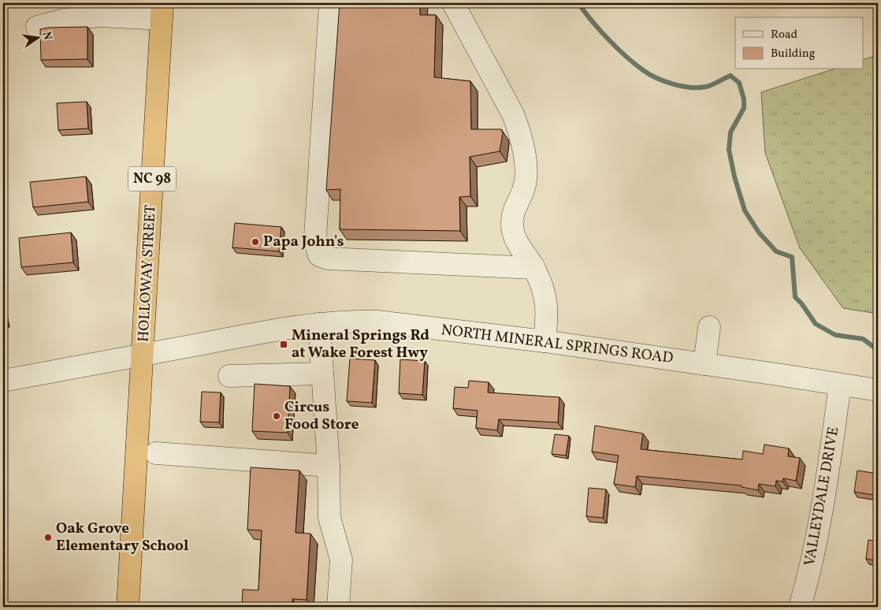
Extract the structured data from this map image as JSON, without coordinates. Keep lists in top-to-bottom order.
{
  "streets": {
    "highway": ["NC 98", "HOLLOWAY STREET"],
    "street": ["NORTH MINERAL SPRINGS ROAD", "VALLEYDALE DRIVE"]
  },
  "crossings": [
    ["NC 98", "HOLLOWAY STREET"],
    ["NC 98", "NORTH MINERAL SPRINGS ROAD"],
    ["HOLLOWAY STREET", "NORTH MINERAL SPRINGS ROAD"],
    ["NORTH MINERAL SPRINGS ROAD", "VALLEYDALE DRIVE"]
  ],
  "places": {
    "other": ["Papa John's", "Circus Food Store", "Oak Grove Elementary School"],
    "transit": ["Mineral Springs Rd at Wake Forest Hwy"]
  },
  "legend": ["Road", "Building"],
  "north": "right"
}
